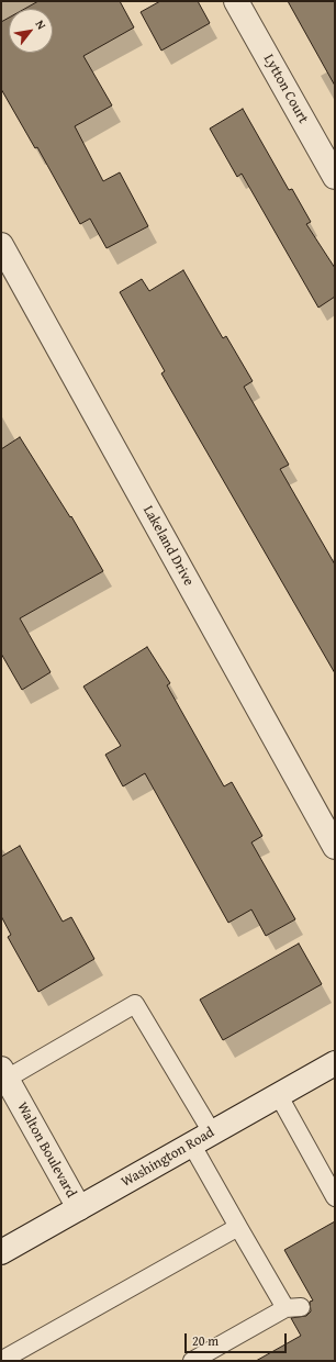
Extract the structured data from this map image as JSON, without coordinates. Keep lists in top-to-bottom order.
{
  "streets": {
    "street": [
      "Lytton Court",
      "Lakeland Drive",
      "Walton Boulevard",
      "Washington Road"
    ]
  },
  "crossings": [
    ["Walton Boulevard", "Washington Road"]
  ],
  "scale_bar": "20 m",
  "north": "top right"
}
